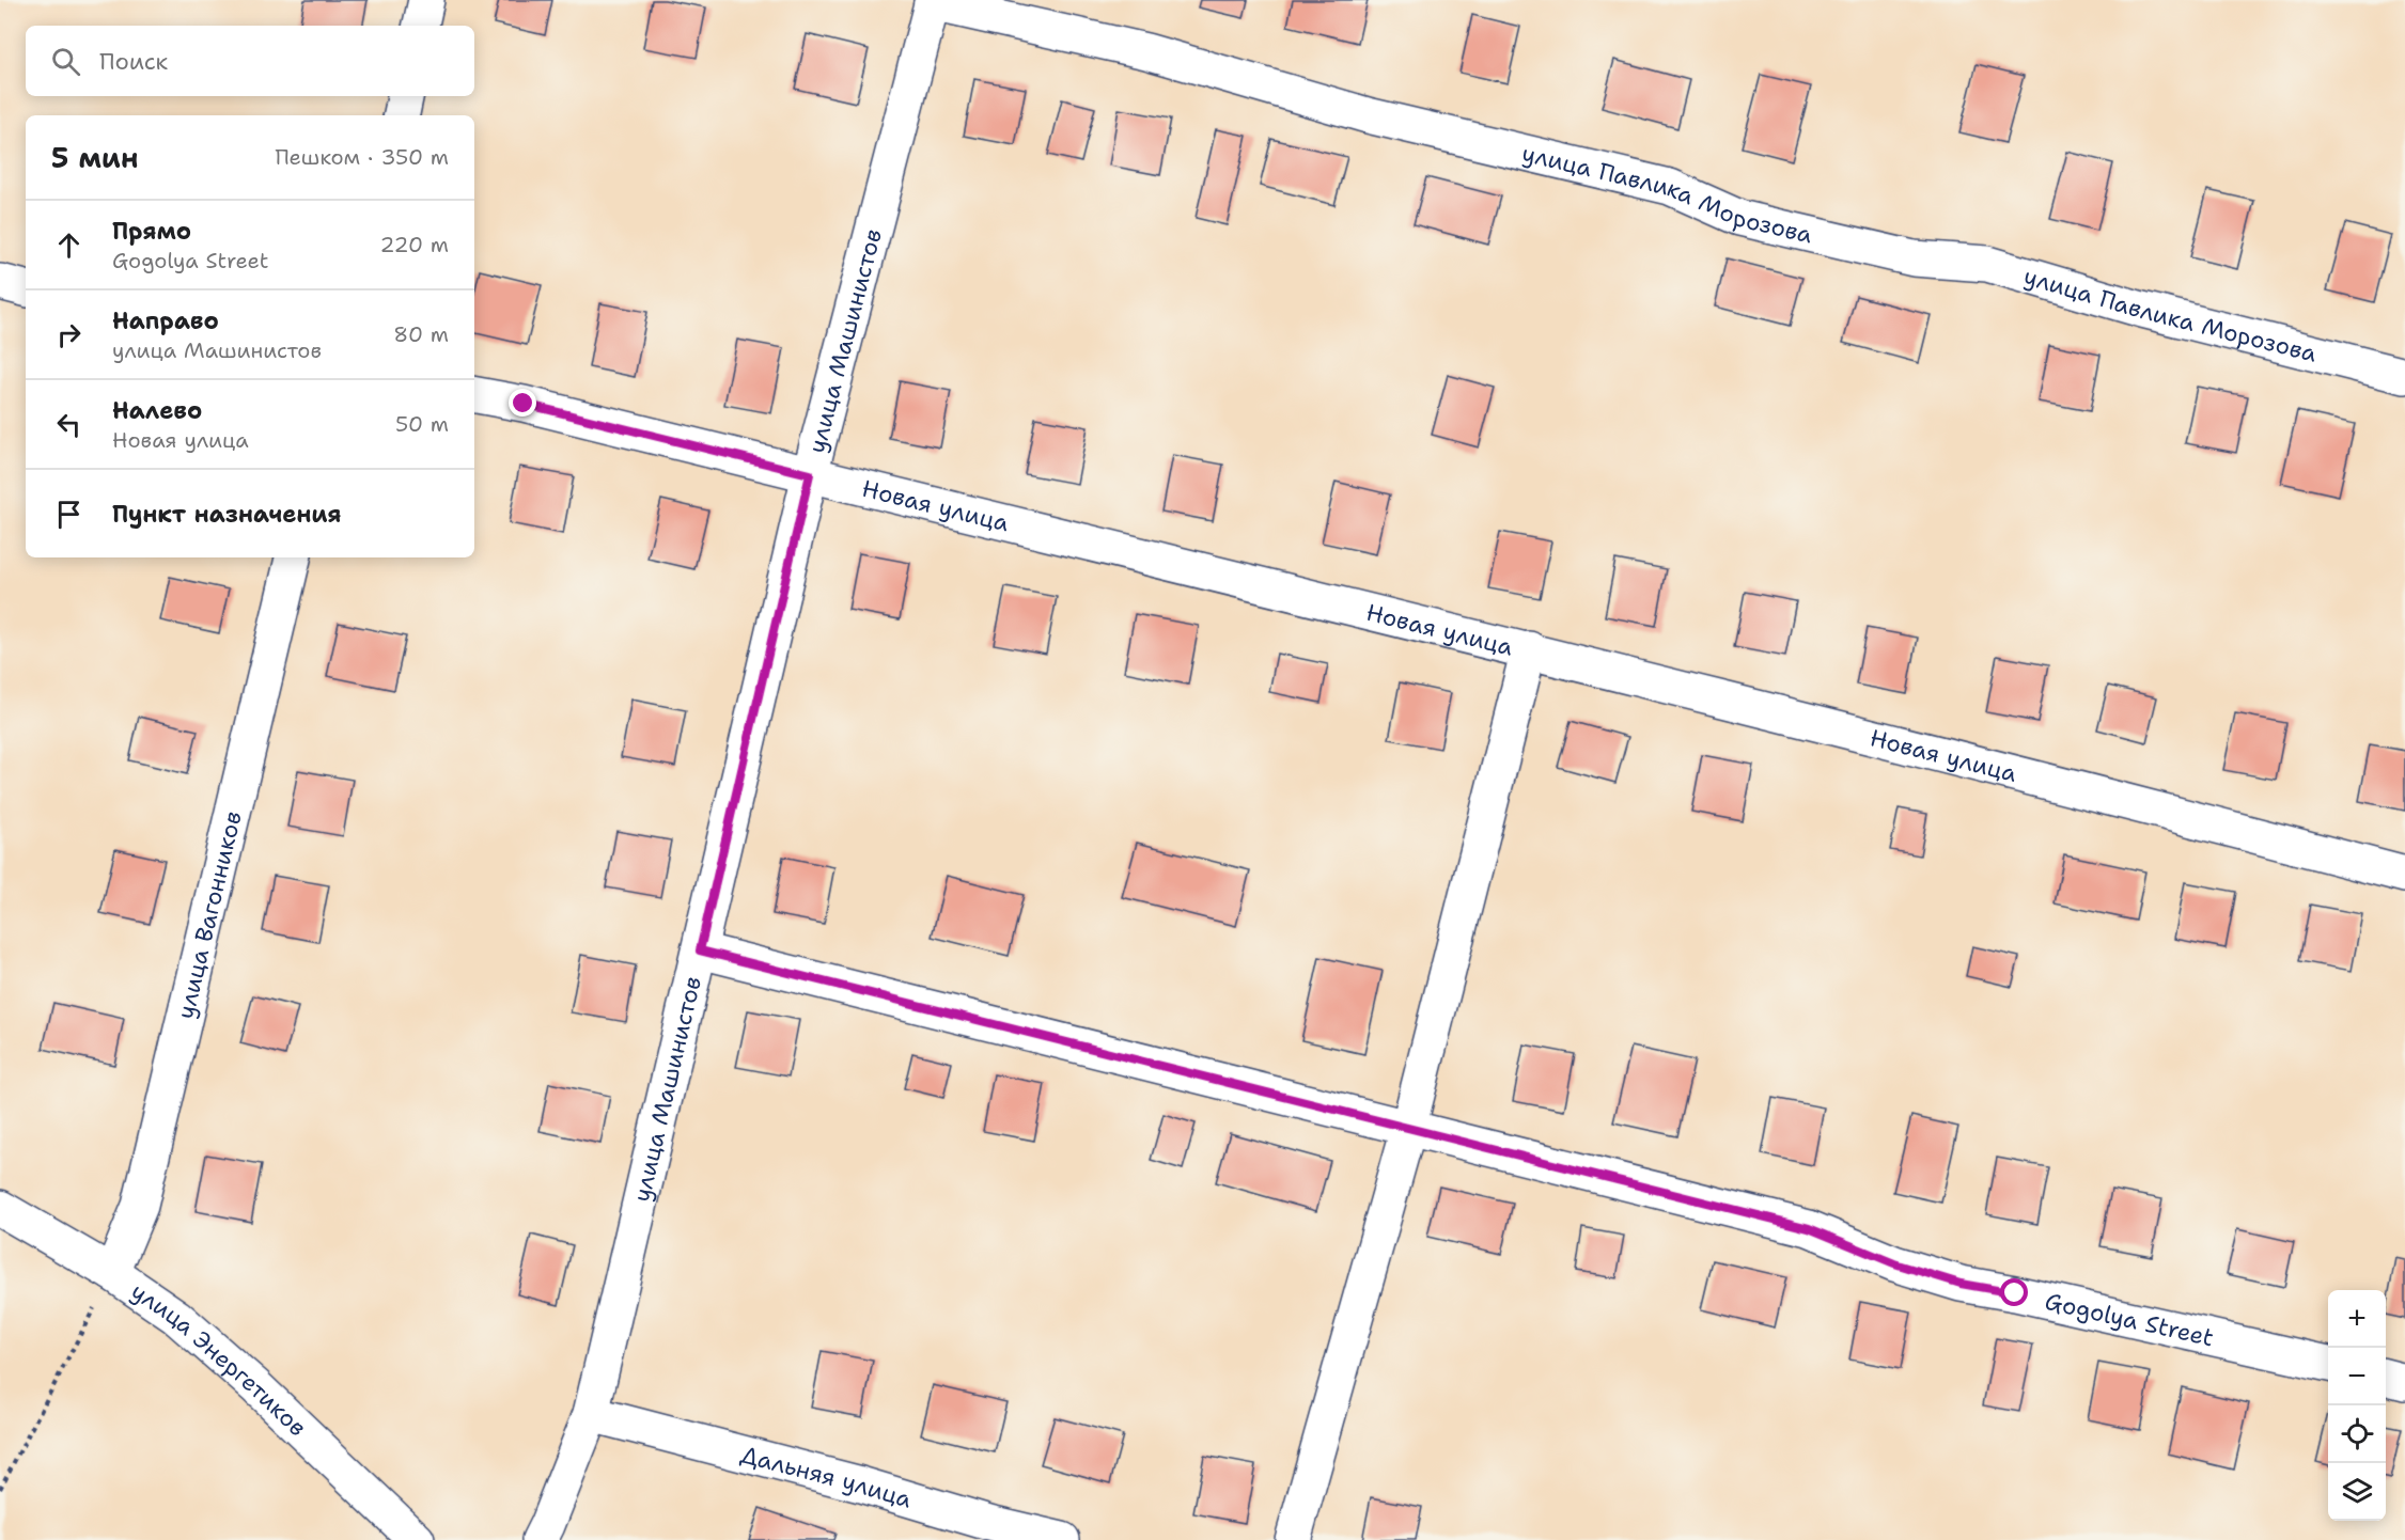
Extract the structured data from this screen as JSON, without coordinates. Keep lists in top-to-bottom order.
{
  "streets": {
    "street": [
      "улица Павлика Морозова",
      "улица Машинистов",
      "Новая улица",
      "улица Вагонников",
      "Gogolya Street",
      "улица Энергетиков",
      "Дальняя улица"
    ]
  },
  "crossings": [
    ["улица Павлика Морозова", "улица Машинистов"],
    ["улица Машинистов", "Новая улица"],
    ["улица Машинистов", "Gogolya Street"],
    ["улица Машинистов", "Дальняя улица"],
    ["улица Вагонников", "улица Энергетиков"]
  ],
  "page": {
    "search": "Поиск",
    "heading": ["5 мин", "Пешком · 350 m"],
    "list": [
      ["Прямо", "Gogolya Street", "220 m"],
      ["Направо", "улица Машинистов", "80 m"],
      ["Налево", "Новая улица", "50 m"],
      "Пункт назначения"
    ],
    "map_buttons": ["+", "−"]
  }
}
